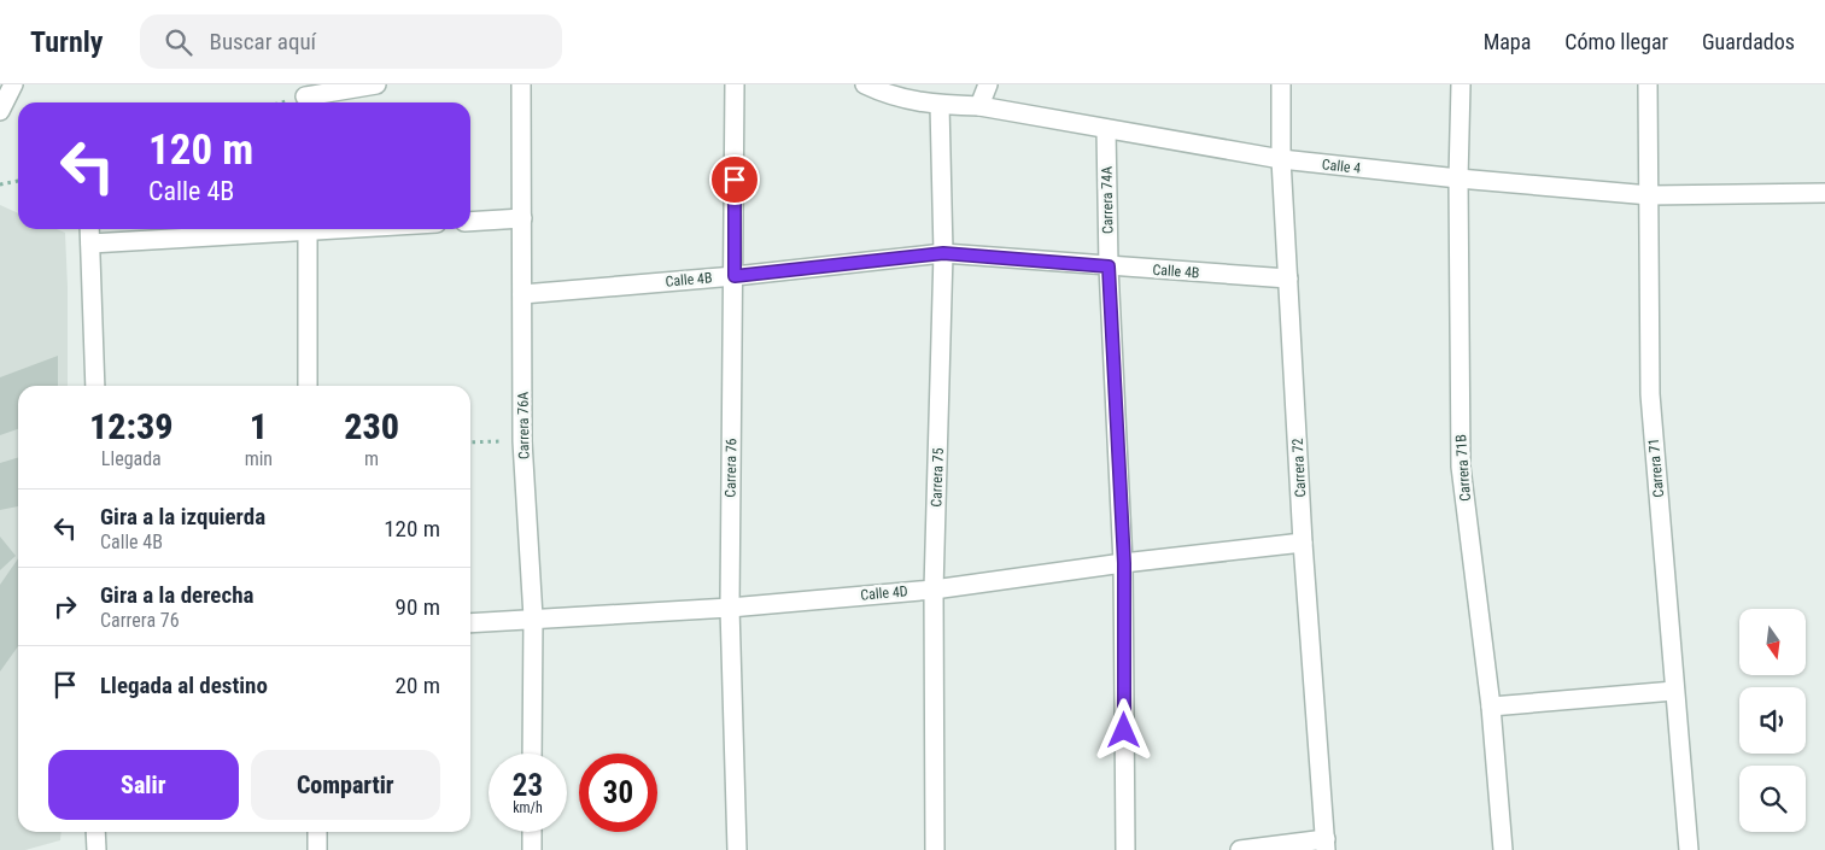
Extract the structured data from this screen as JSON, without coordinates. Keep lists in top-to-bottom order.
{
  "streets": {
    "street": [
      "Calle 4",
      "Carrera 74A",
      "Calle 4B",
      "Carrera 76A",
      "Carrera 76",
      "Carrera 72",
      "Carrera 71B",
      "Carrera 71",
      "Carrera 75",
      "Calle 4D"
    ]
  },
  "crossings": [
    ["Calle 4", "Carrera 74A"],
    ["Calle 4", "Carrera 72"],
    ["Calle 4", "Carrera 71B"],
    ["Calle 4", "Carrera 71"],
    ["Calle 4", "Carrera 75"],
    ["Carrera 74A", "Calle 4B"],
    ["Carrera 74A", "Calle 4D"],
    ["Calle 4B", "Carrera 76A"],
    ["Calle 4B", "Carrera 76"],
    ["Calle 4B", "Carrera 72"],
    ["Calle 4B", "Carrera 75"],
    ["Carrera 76A", "Calle 4D"],
    ["Carrera 76", "Calle 4D"],
    ["Carrera 72", "Calle 4D"],
    ["Carrera 75", "Calle 4D"]
  ],
  "north": "bottom",
  "page": {
    "header": "Turnly",
    "search": "Buscar aquí",
    "nav": ["Mapa", "Cómo llegar", "Guardados"],
    "turn": ["120 m", "Calle 4B"],
    "eta": [
      "12:39",
      "Llegada",
      "1",
      "min",
      "230",
      "m"
    ],
    "list": [
      {
        "name": "Gira a la izquierda",
        "note": "Calle 4B",
        "value": "120 m"
      },
      {
        "name": "Gira a la derecha",
        "note": "Carrera 76",
        "value": "90 m"
      },
      {
        "name": "Llegada al destino",
        "value": "20 m"
      }
    ],
    "buttons": ["Salir", "Compartir"],
    "speed": "23 km/h",
    "limit": "30"
  }
}
